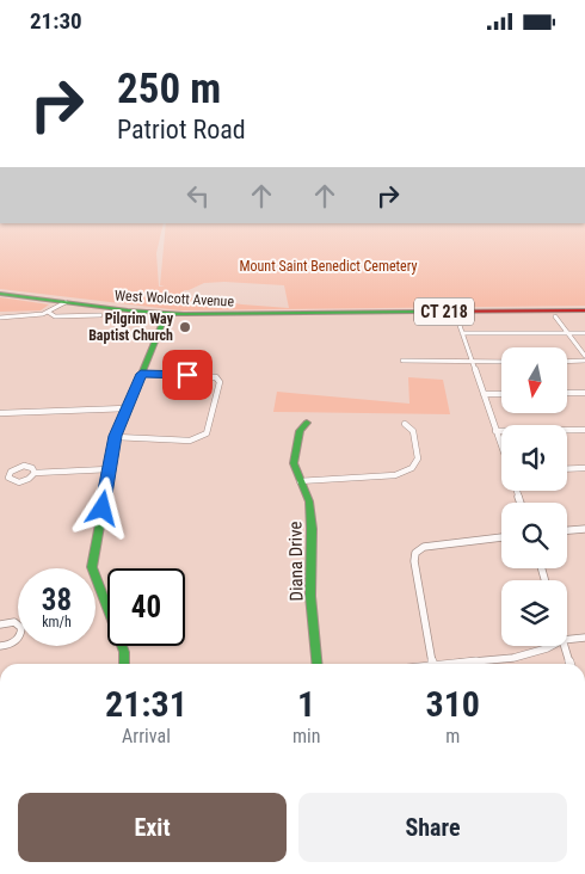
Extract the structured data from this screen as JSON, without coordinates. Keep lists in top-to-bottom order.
{
  "streets": {
    "street": ["West Wolcott Avenue", "CT 218", "Diana Drive"]
  },
  "crossings": [
    ["West Wolcott Avenue", "CT 218"]
  ],
  "parks": ["Mount Saint Benedict Cemetery"],
  "places": ["Pilgrim Way Baptist Church"],
  "north": "bottom",
  "page": {
    "status": "21:30",
    "turn": ["250 m", "Patriot Road"],
    "speed": "38 km/h",
    "limit": "40",
    "eta": [
      "21:31",
      "Arrival",
      "1",
      "min",
      "310",
      "m"
    ],
    "buttons": ["Exit", "Share"]
  }
}
